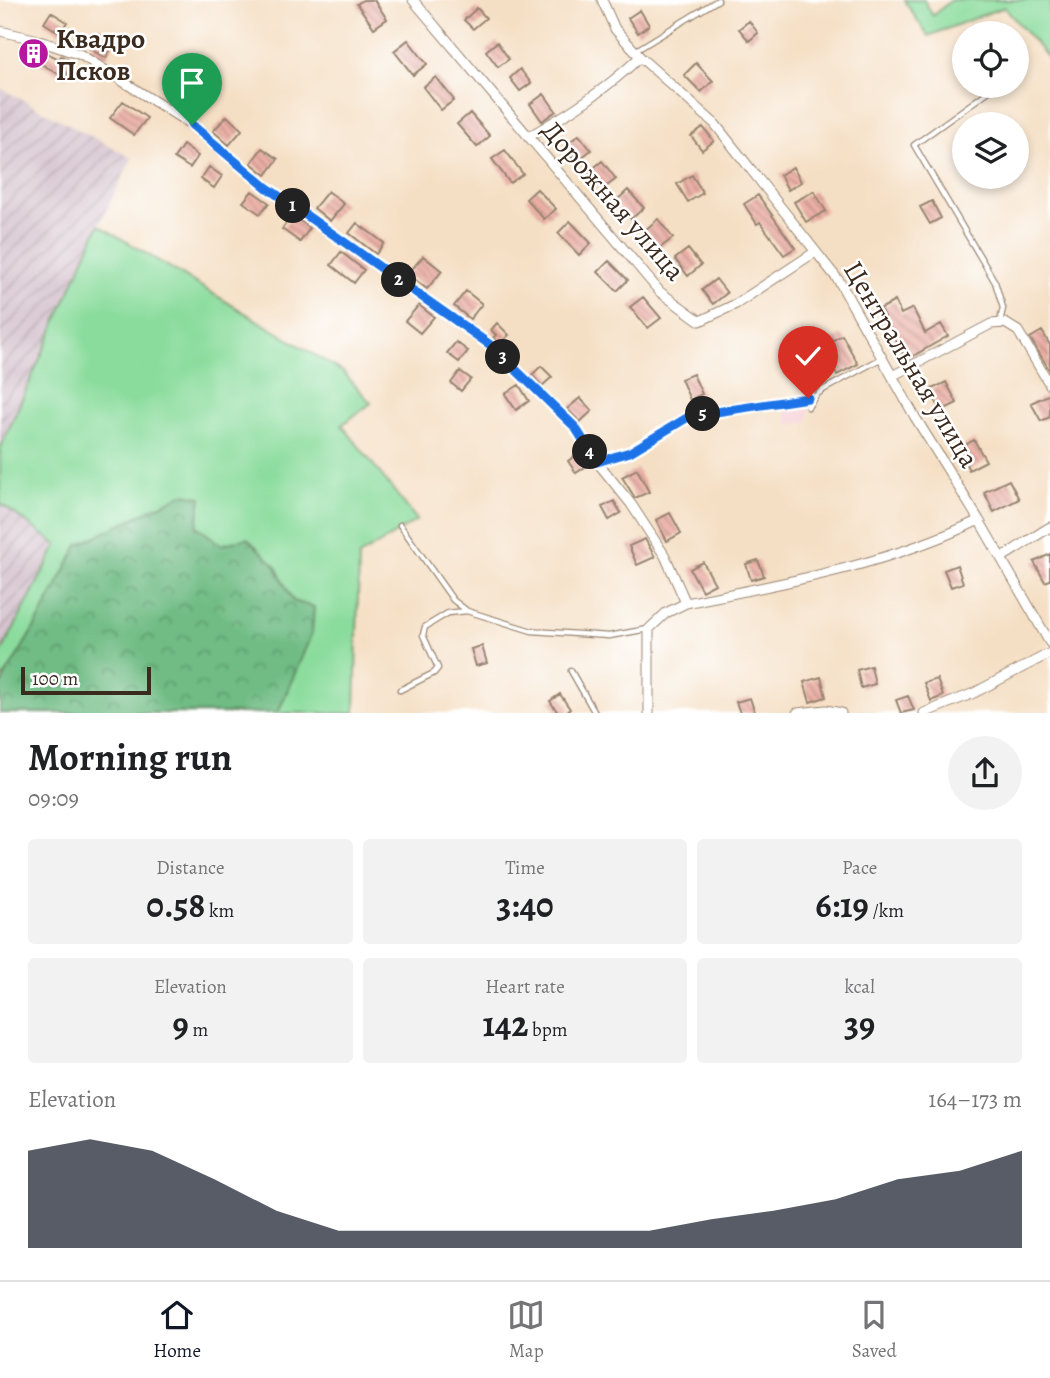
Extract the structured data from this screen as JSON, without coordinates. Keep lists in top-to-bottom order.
{
  "streets": {
    "street": ["Дорожная улица", "Центральная улица"]
  },
  "crossings": [
    ["Дорожная улица", "Центральная улица"]
  ],
  "places": {
    "building": ["Квадро Псков"]
  },
  "scale_bar": "100 m",
  "page": {
    "pins": [
      "1",
      "2",
      "3",
      "5",
      "4"
    ],
    "scale": "100 m",
    "heading": ["Morning run", "09:09"],
    "stats": [
      ["Distance", "0.58 km"],
      ["Time", "3:40"],
      ["Pace", "6:19 /km"],
      ["Elevation", "9 m"],
      ["Heart rate", "142 bpm"],
      ["kcal", "39"]
    ],
    "chart": ["Elevation", "164–173 m"],
    "tabs": ["Home", "Map", "Saved"]
  }
}
